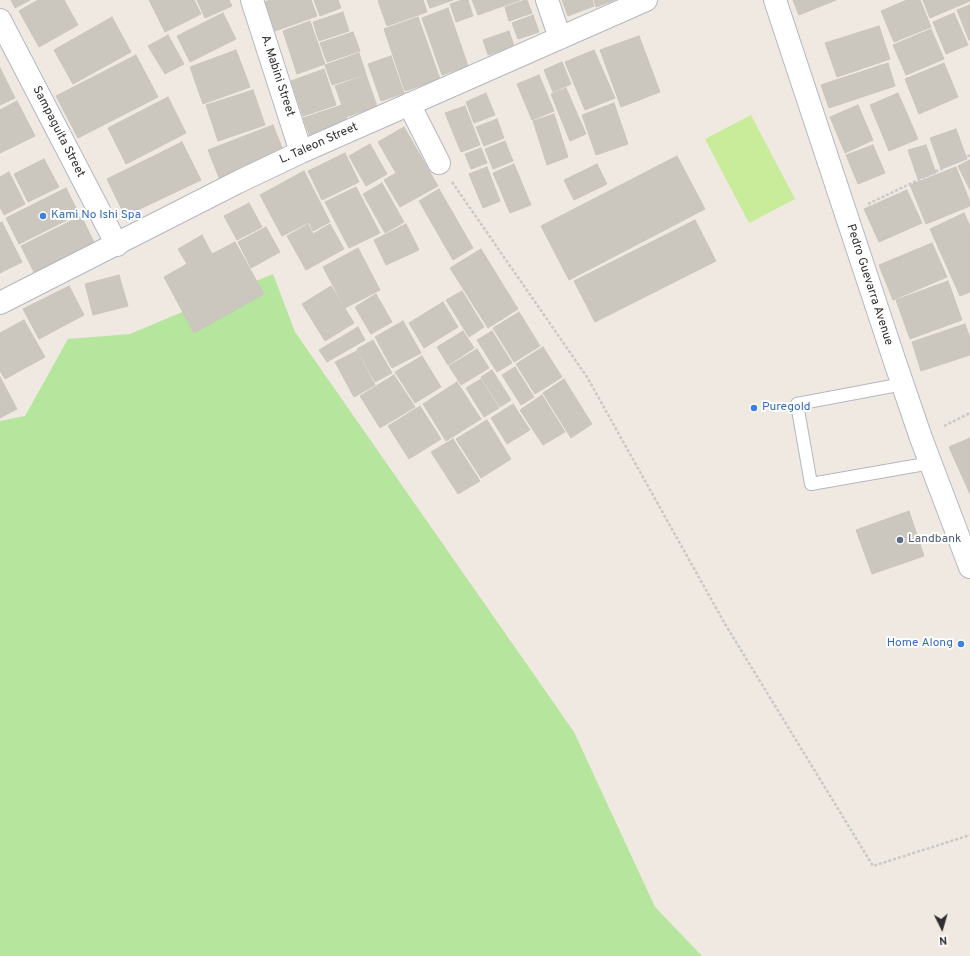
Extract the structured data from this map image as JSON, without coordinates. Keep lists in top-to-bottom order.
{
  "streets": {
    "street": [
      "A. Mabini Street",
      "Sampaguita Street",
      "L. Taleon Street",
      "Pedro Guevarra Avenue"
    ]
  },
  "crossings": [
    ["A. Mabini Street", "L. Taleon Street"],
    ["Sampaguita Street", "L. Taleon Street"]
  ],
  "places": [
    "Kami No Ishi Spa",
    "Puregold",
    "Landbank",
    "Home Along"
  ],
  "north": "bottom"
}
